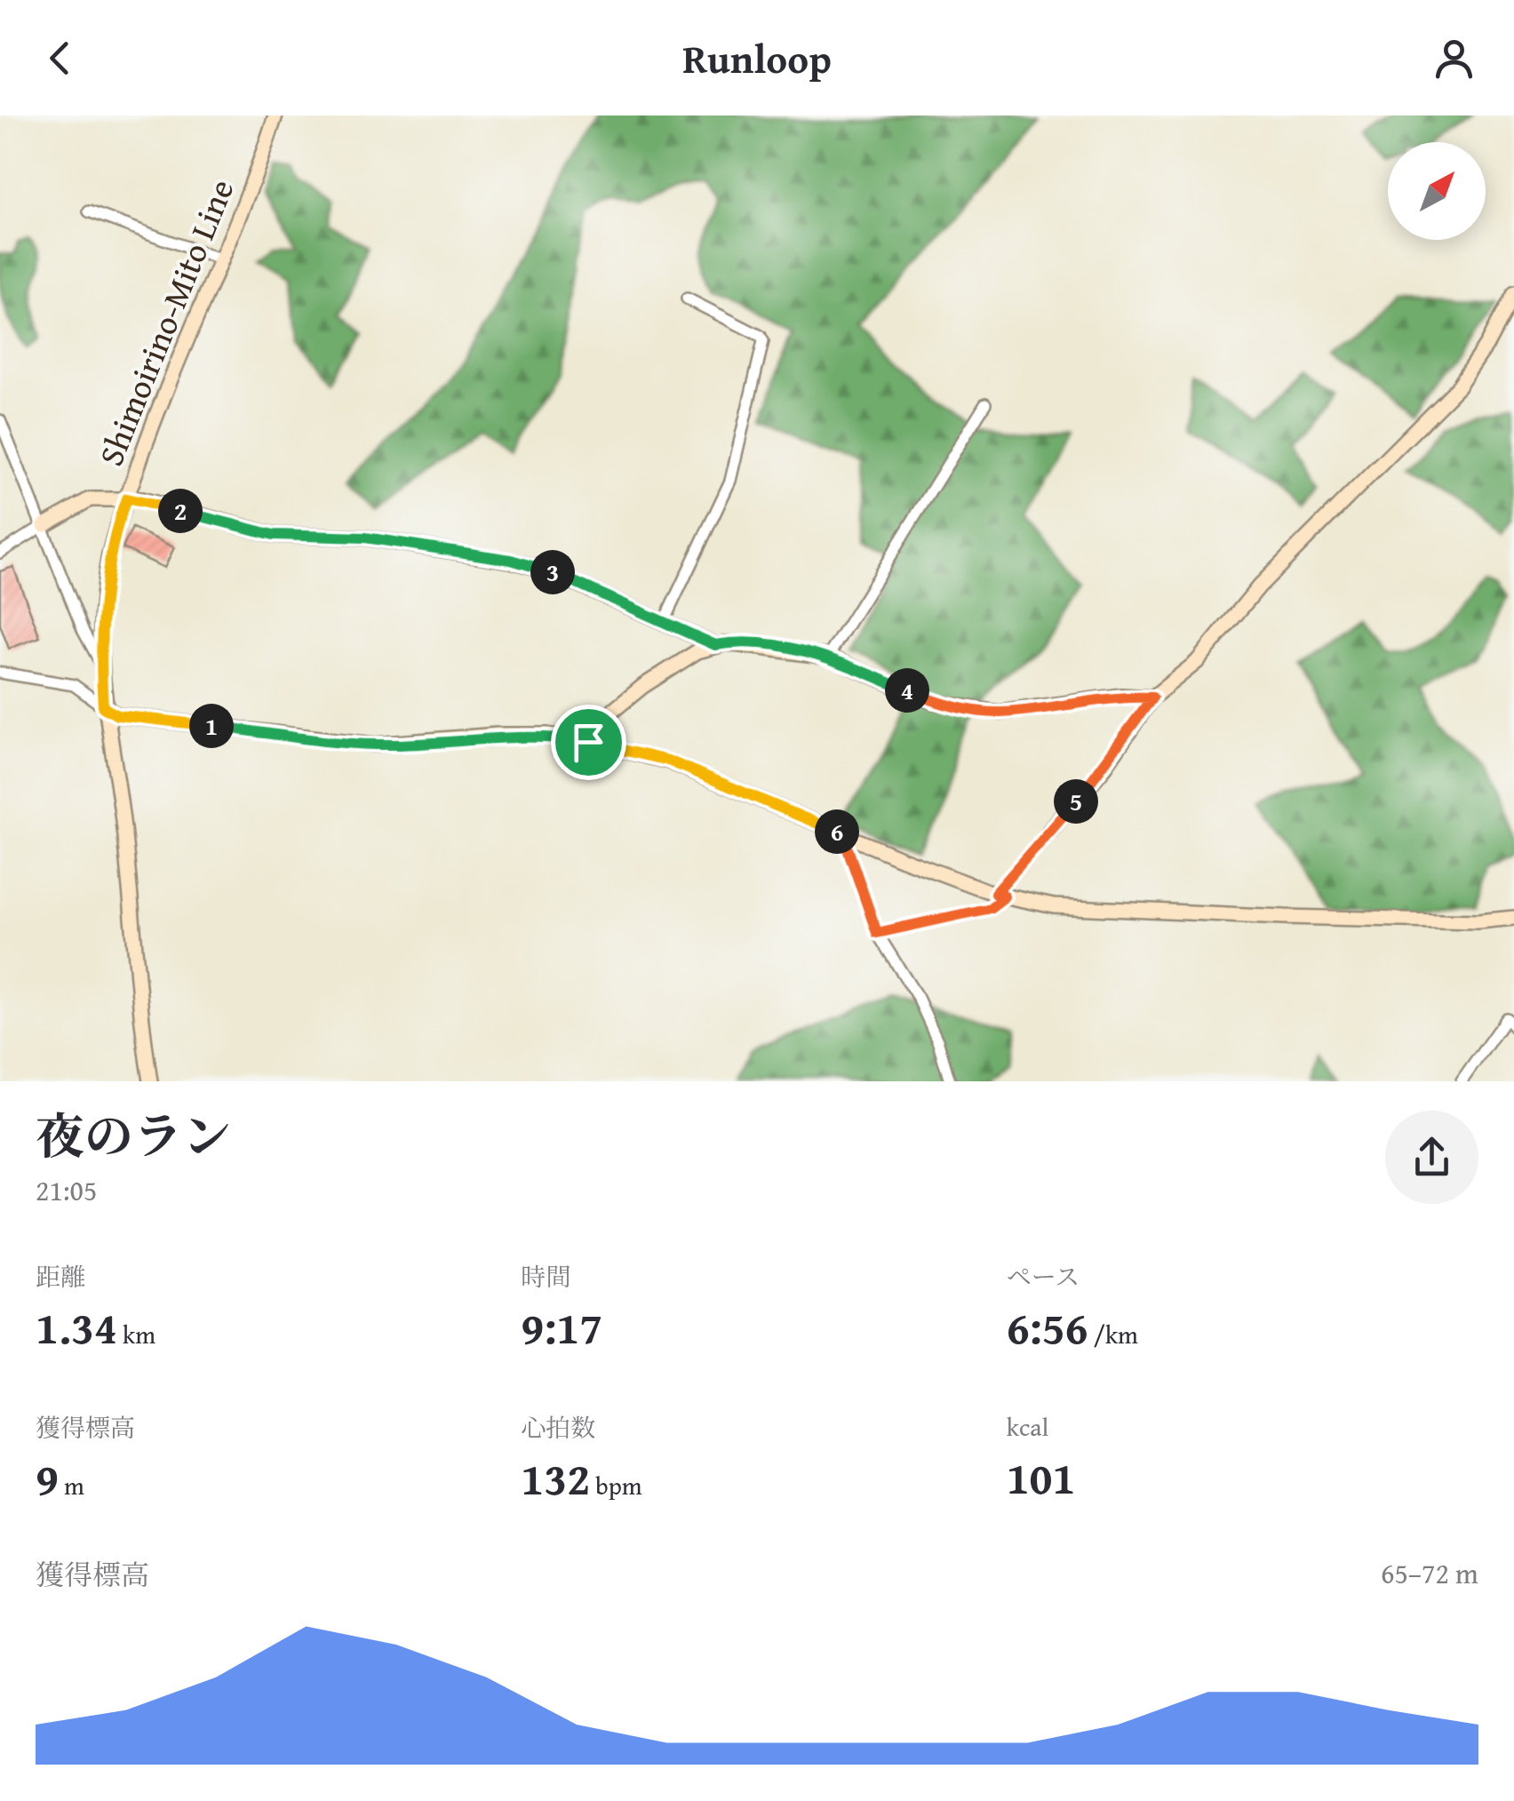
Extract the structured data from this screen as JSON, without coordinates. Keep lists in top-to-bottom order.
{
  "streets": {
    "street": ["Shimoirino-Mito Line"]
  },
  "north": "top right",
  "page": {
    "header": "Runloop",
    "pins": [
      "2",
      "3",
      "4",
      "1",
      "5",
      "6"
    ],
    "heading": ["夜のラン", "21:05"],
    "stats": [
      ["距離", "1.34 km"],
      ["時間", "9:17"],
      ["ペース", "6:56 /km"],
      ["獲得標高", "9 m"],
      ["心拍数", "132 bpm"],
      ["kcal", "101"]
    ],
    "chart": ["獲得標高", "65–72 m"]
  }
}
